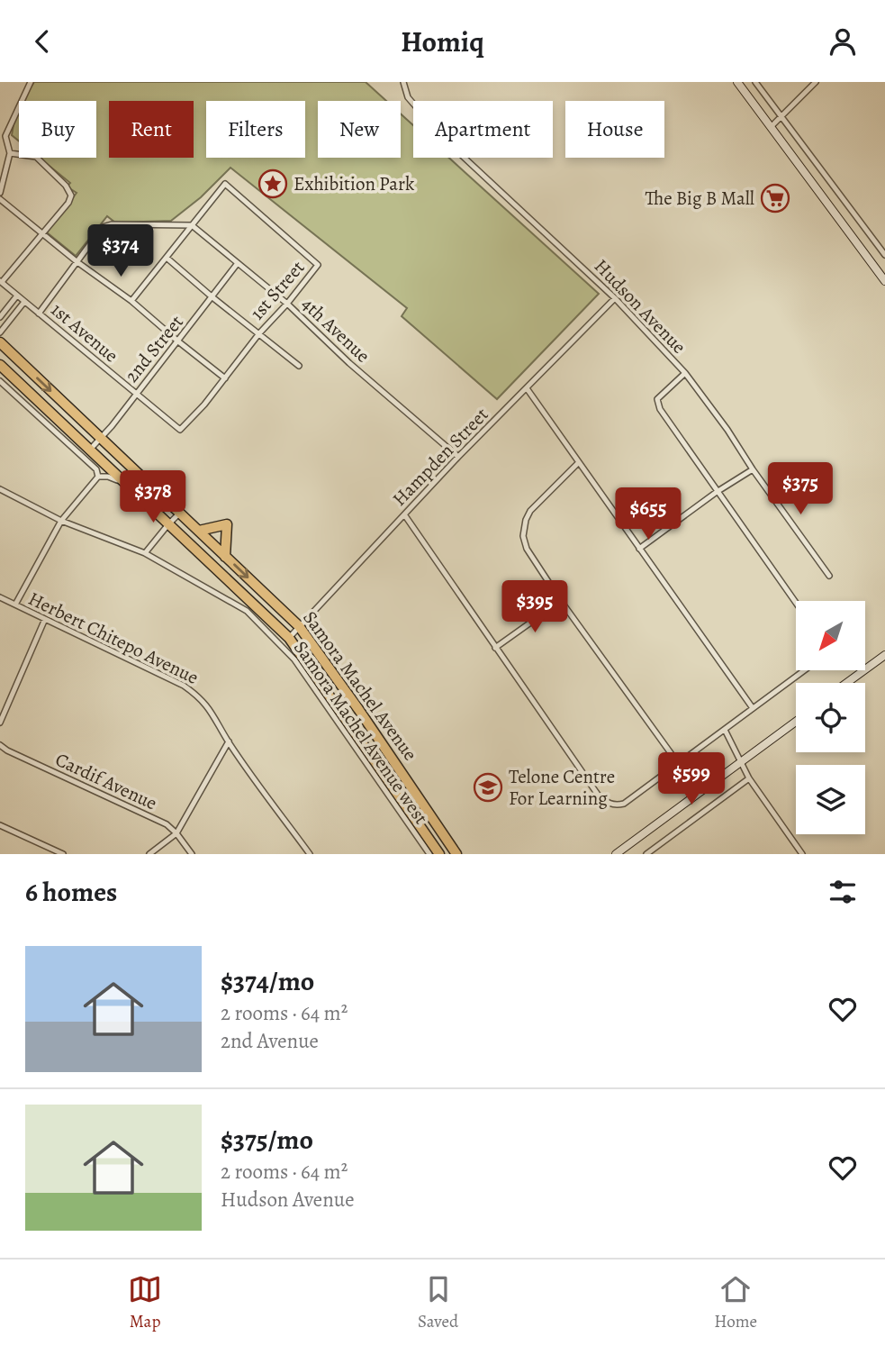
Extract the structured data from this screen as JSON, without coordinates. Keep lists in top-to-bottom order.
{
  "streets": {
    "highway": ["Samora Machel Avenue"],
    "street": [
      "1st Street",
      "Hudson Avenue",
      "4th Avenue",
      "1st Avenue",
      "2nd Street",
      "Hampden Street",
      "Herbert Chitepo Avenue",
      "Samora Machel Avenue west",
      "Cardif Avenue"
    ]
  },
  "crossings": [
    ["1st Street", "4th Avenue"],
    ["1st Street", "1st Avenue"],
    ["Hudson Avenue", "Hampden Street"],
    ["4th Avenue", "2nd Street"],
    ["4th Avenue", "Hampden Street"],
    ["1st Avenue", "2nd Street"],
    ["2nd Street", "Samora Machel Avenue"],
    ["Hampden Street", "Samora Machel Avenue"]
  ],
  "places": {
    "place": ["Exhibition Park"],
    "supermarket": ["The Big B Mall"],
    "school or university": ["Telone Centre For Learning"]
  },
  "north": "bottom left",
  "page": {
    "header": "Homiq",
    "chip": [
      "Buy",
      "Rent",
      "Filters",
      "New",
      "Apartment",
      "House"
    ],
    "price": [
      "$374",
      "$375",
      "$378",
      "$655",
      "$395",
      "$599"
    ],
    "heading": "6 homes",
    "list": [
      {
        "name": "$374/mo",
        "note": "2 rooms · 64 m² · 2nd Avenue"
      },
      {
        "name": "$375/mo",
        "note": "2 rooms · 64 m² · Hudson Avenue"
      }
    ],
    "tabs": ["Map", "Saved", "Home"]
  }
}
